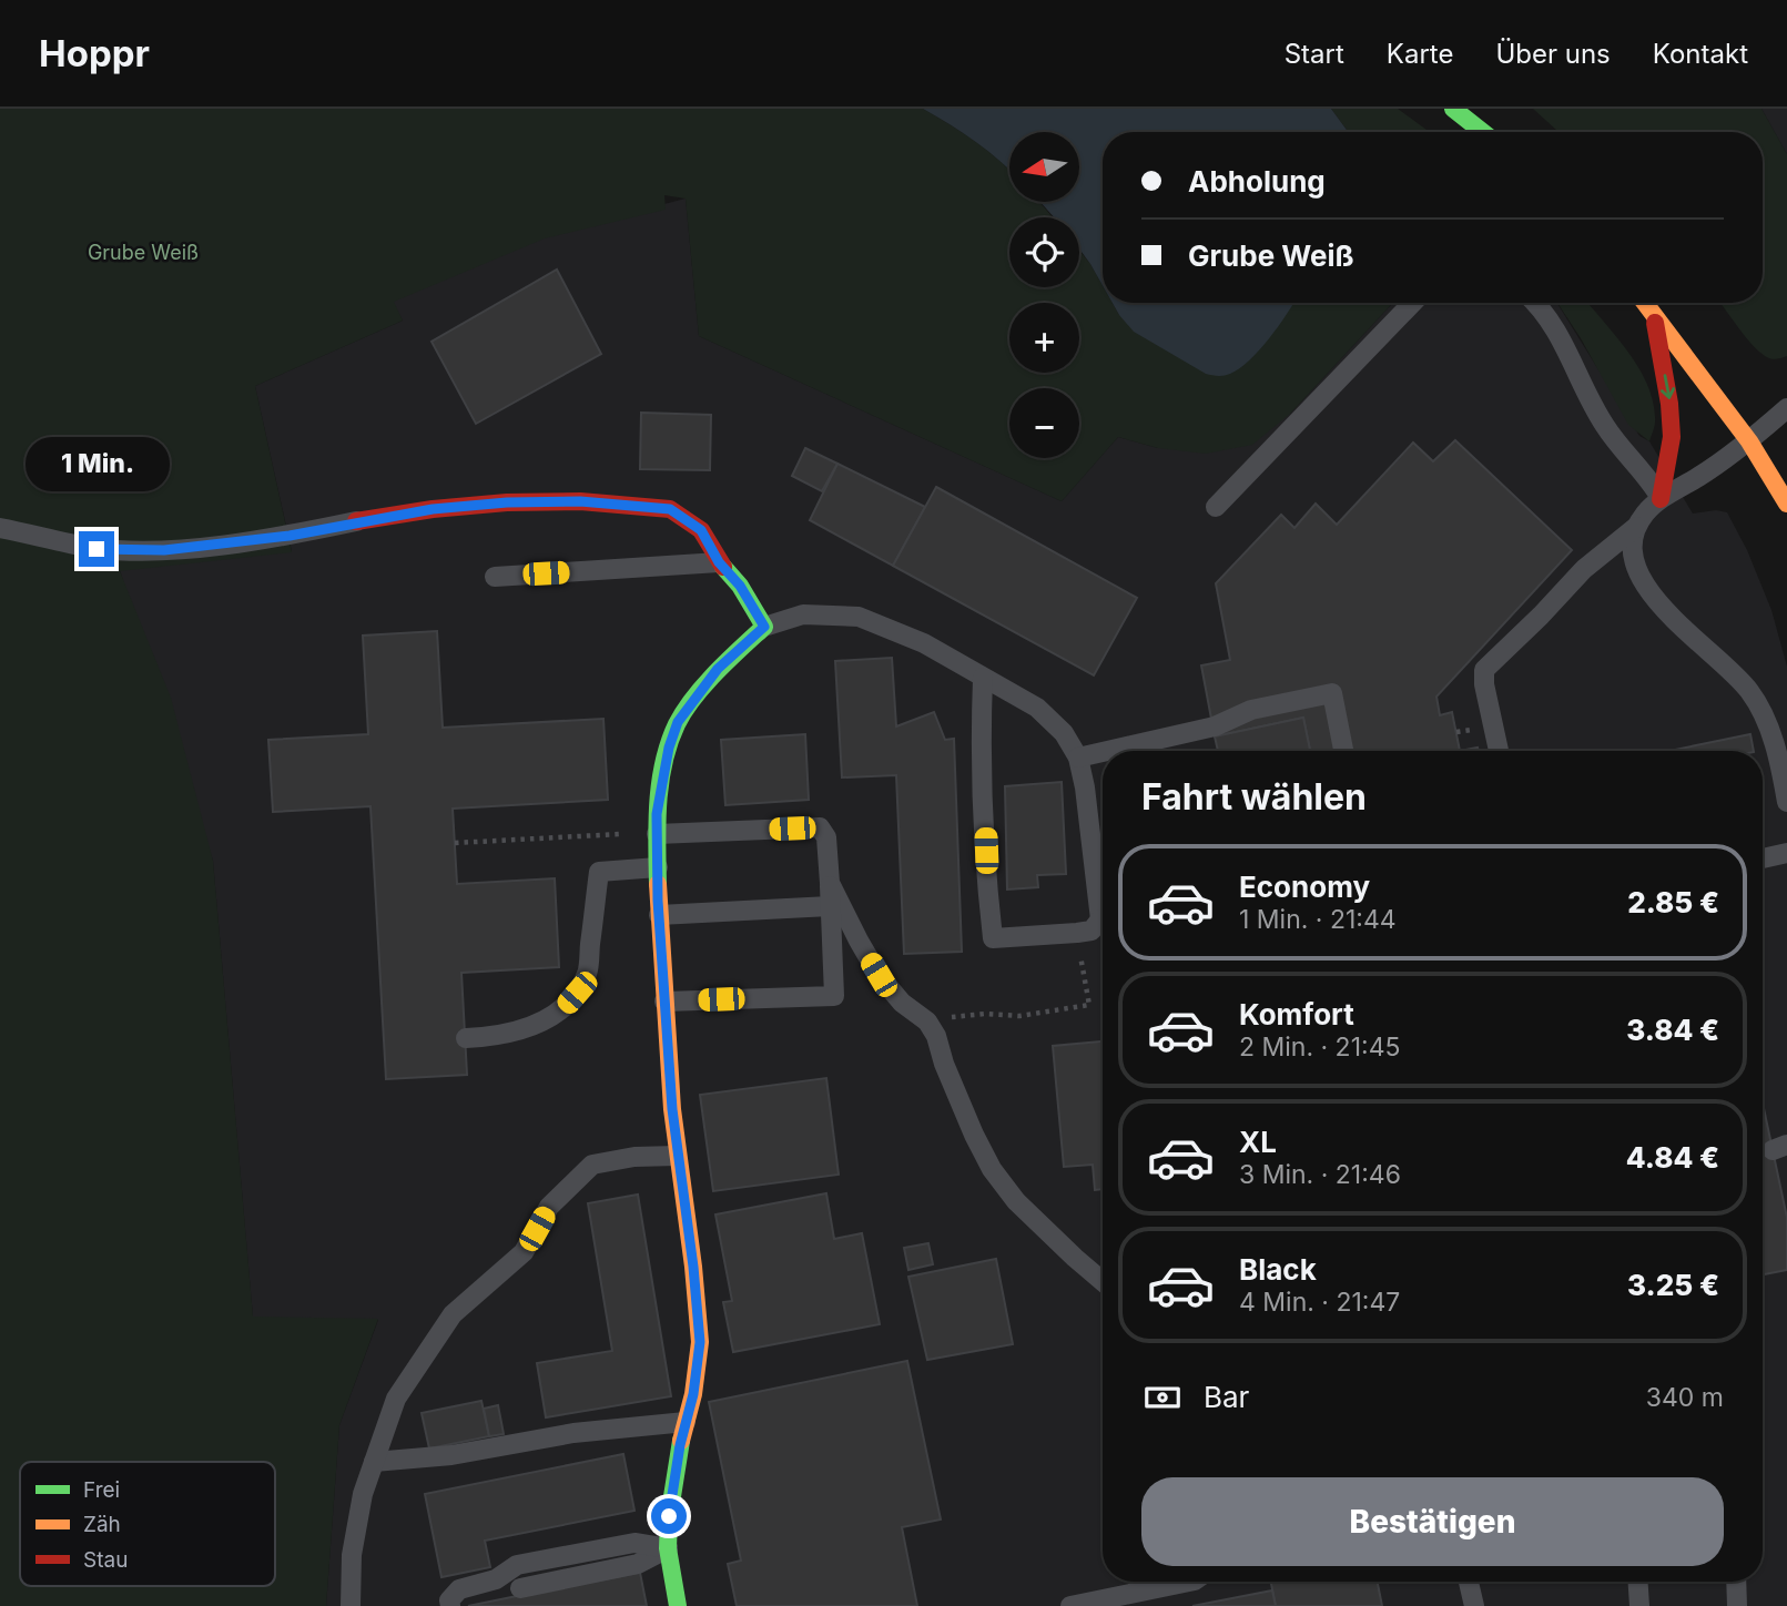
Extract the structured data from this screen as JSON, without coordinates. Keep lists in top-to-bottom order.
{
  "parks": ["Grube Weiß"],
  "legend": ["Frei", "Zäh", "Stau"],
  "north": "left",
  "page": {
    "header": "Hoppr",
    "nav": [
      "Start",
      "Karte",
      "Über uns",
      "Kontakt"
    ],
    "map_buttons": ["+", "−"],
    "banner": ["Abholung", "Grube Weiß"],
    "bubble": "1 Min.",
    "heading": "Fahrt wählen",
    "list": [
      {
        "name": "Economy",
        "note": "1 Min. · 21:44",
        "value": "2.85 €"
      },
      {
        "name": "Komfort",
        "note": "2 Min. · 21:45",
        "value": "3.84 €"
      },
      {
        "name": "XL",
        "note": "3 Min. · 21:46",
        "value": "4.84 €"
      },
      {
        "name": "Black",
        "note": "4 Min. · 21:47",
        "value": "3.25 €"
      }
    ],
    "pay": ["Bar", "340 m"],
    "buttons": "Bestätigen"
  }
}
